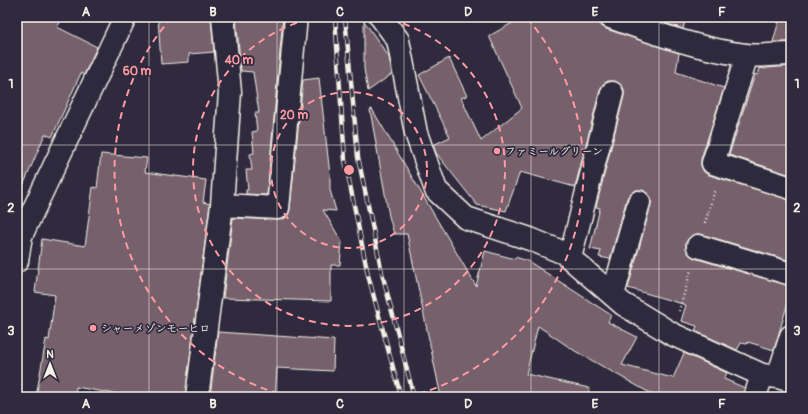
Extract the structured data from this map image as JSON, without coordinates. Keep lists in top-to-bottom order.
{
  "places": ["ファミールグリーン", "シャーメゾンモーヒロ"],
  "north": "top",
  "grid": {
    "columns": [
      "A",
      "B",
      "C",
      "D",
      "E",
      "F"
    ],
    "rows": ["1", "2", "3"]
  },
  "rings": ["40 m", "60 m", "20 m"]
}
